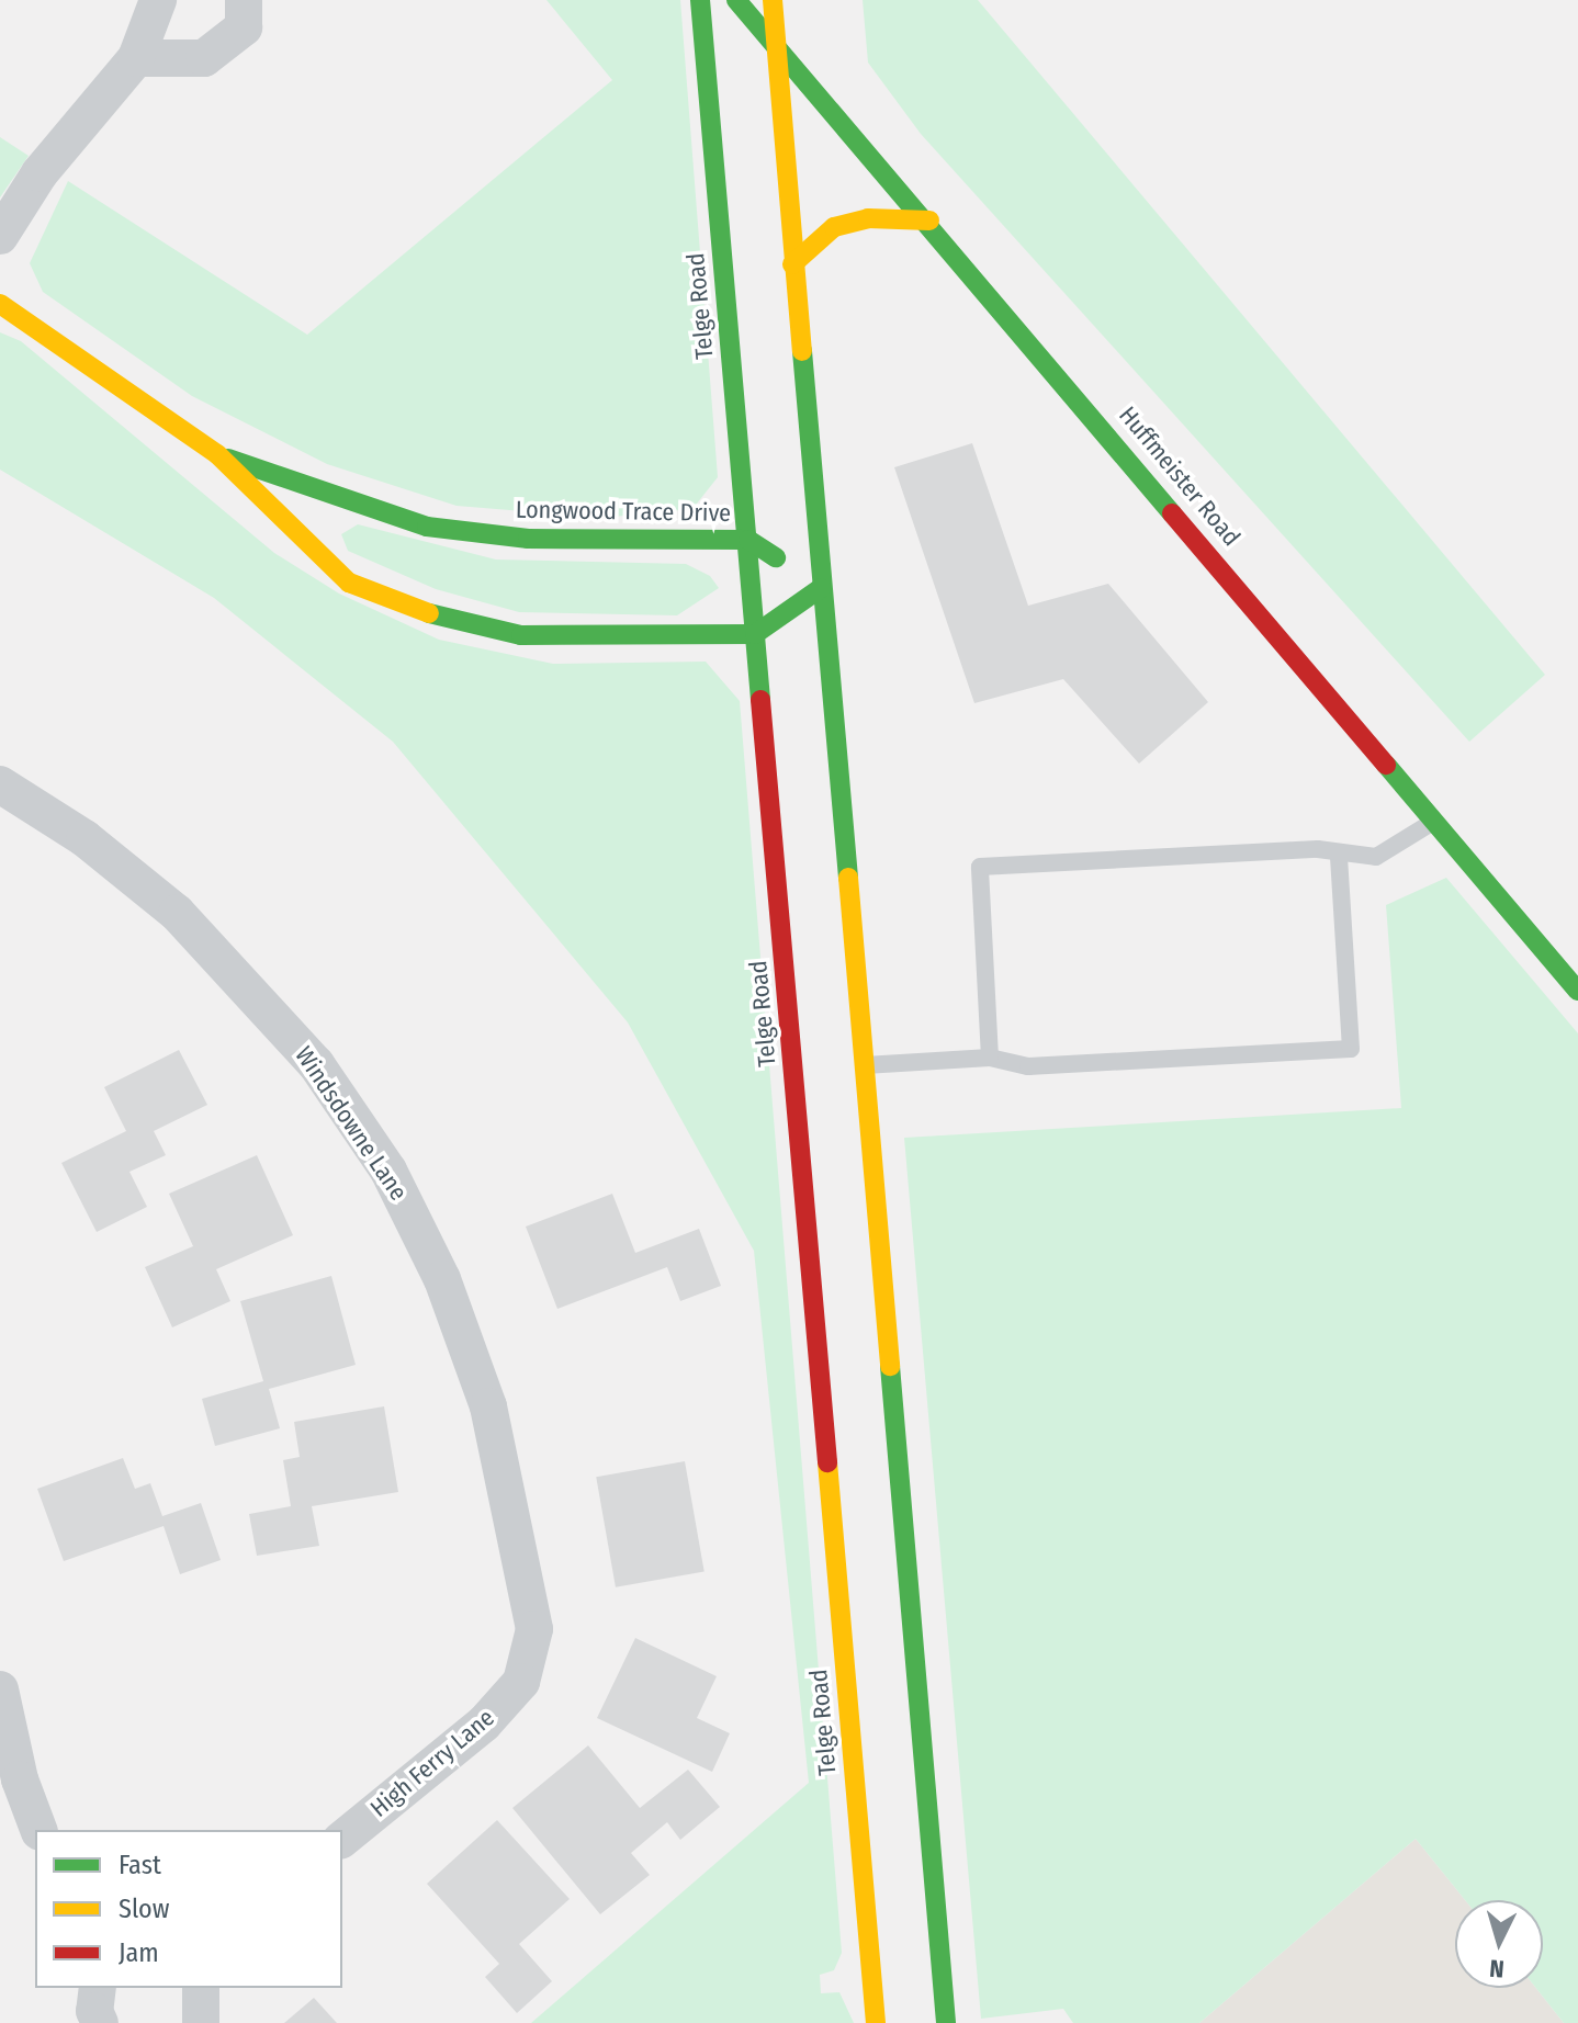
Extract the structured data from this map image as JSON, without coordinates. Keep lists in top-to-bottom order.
{
  "streets": {
    "main road": ["Telge Road", "Huffmeister Road", "Longwood Trace Drive"],
    "street": ["Windsdowne Lane", "High Ferry Lane"]
  },
  "crossings": [
    ["Telge Road", "Longwood Trace Drive"],
    ["Windsdowne Lane", "High Ferry Lane"]
  ],
  "legend": ["Fast", "Slow", "Jam"],
  "north": "bottom"
}
